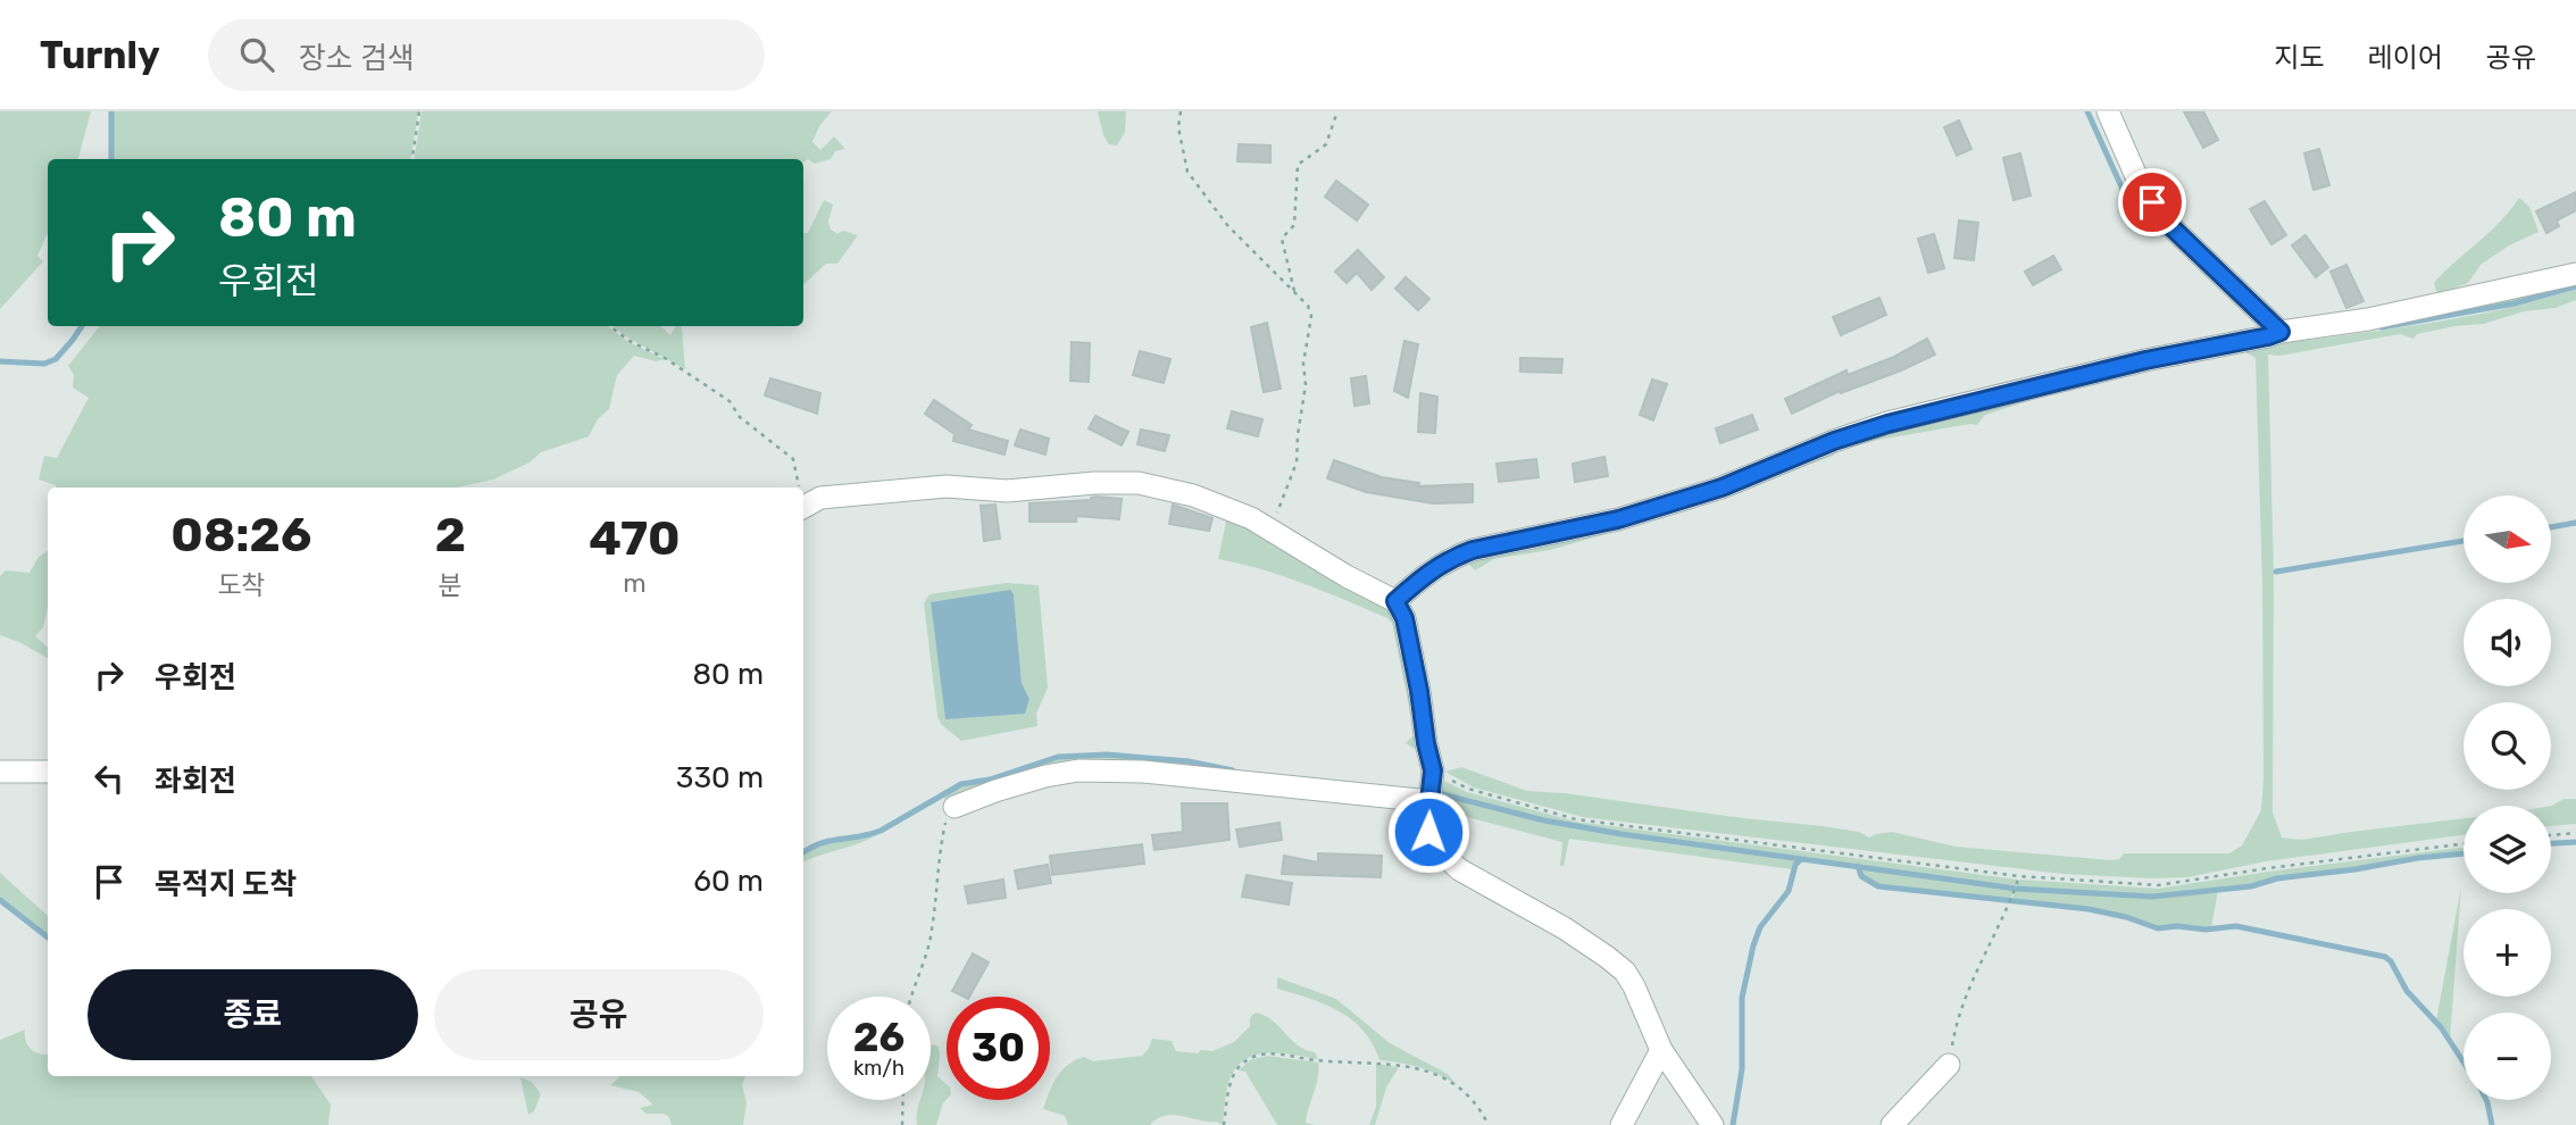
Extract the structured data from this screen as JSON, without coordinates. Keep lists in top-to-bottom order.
{
  "north": "right",
  "page": {
    "header": "Turnly",
    "search": "장소 검색",
    "nav": ["지도", "레이어", "공유"],
    "turn": ["80 m", "우회전"],
    "eta": [
      "08:26",
      "도착",
      "2",
      "분",
      "470",
      "m"
    ],
    "map_buttons": ["+", "−"],
    "list": [
      {
        "name": "우회전",
        "value": "80 m"
      },
      {
        "name": "좌회전",
        "value": "330 m"
      },
      {
        "name": "목적지 도착",
        "value": "60 m"
      }
    ],
    "buttons": ["종료", "공유"],
    "speed": "26 km/h",
    "limit": "30"
  }
}
